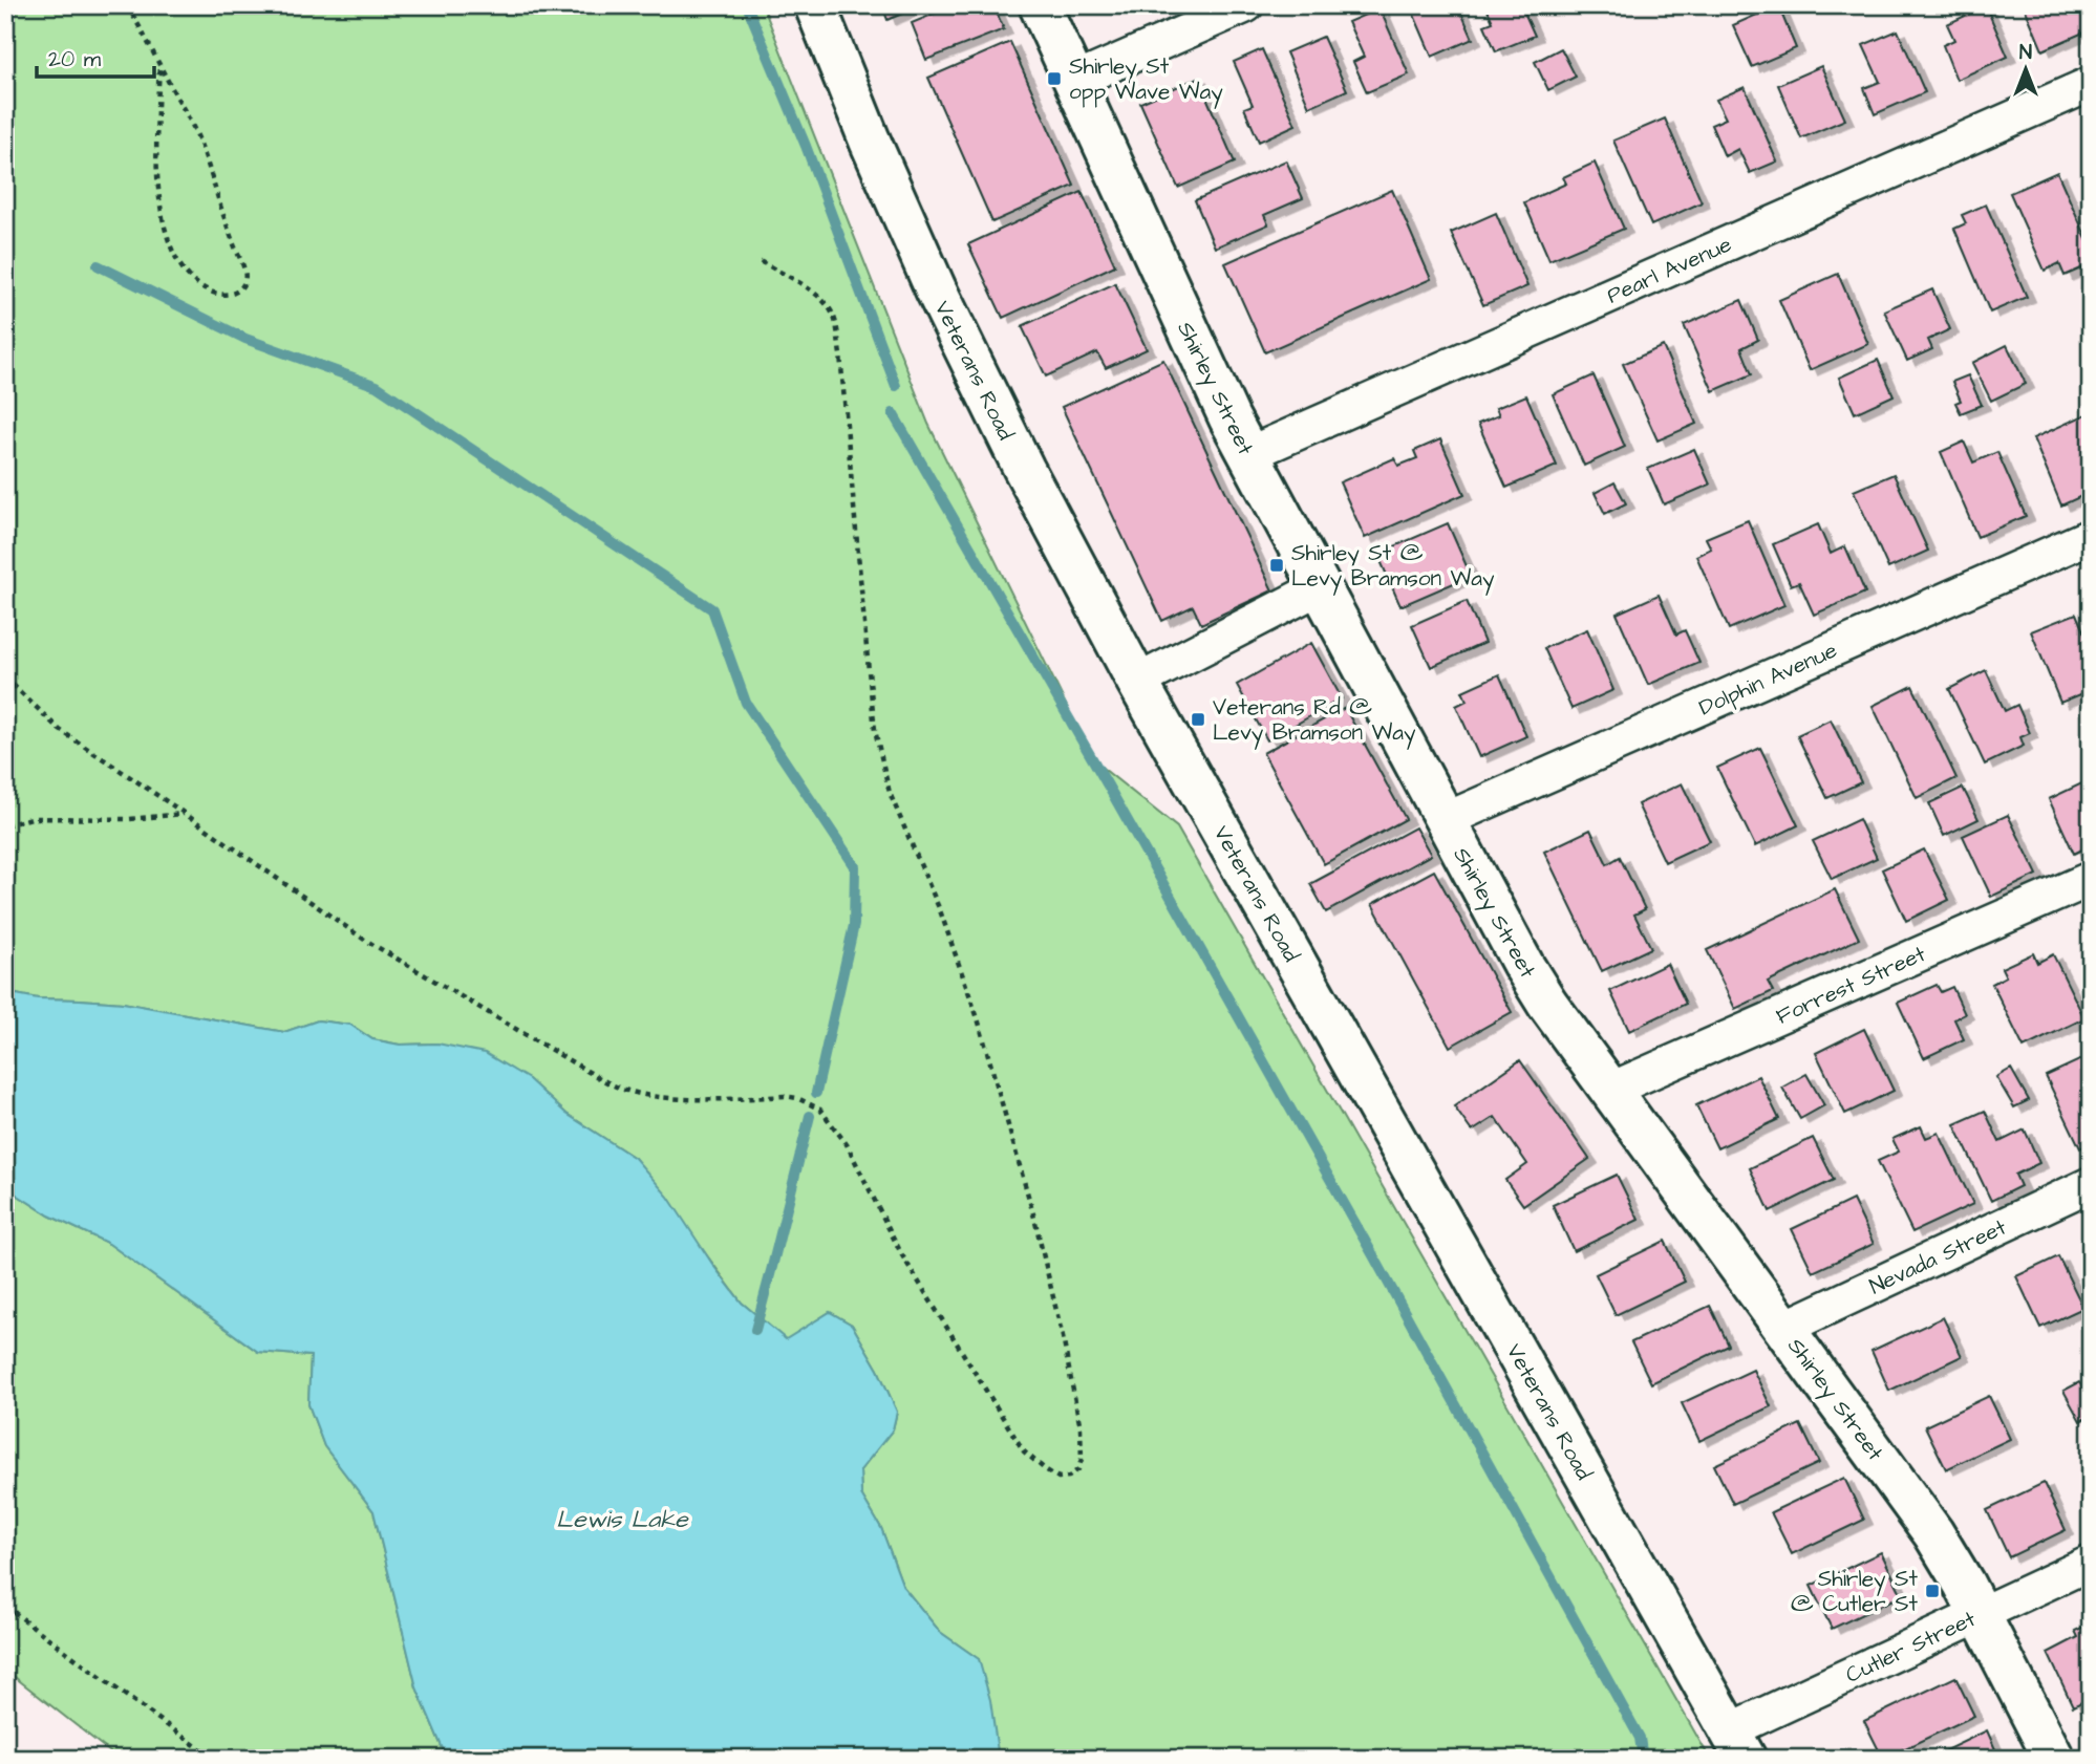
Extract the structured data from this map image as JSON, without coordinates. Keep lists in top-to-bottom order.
{
  "streets": {
    "street": [
      "Pearl Avenue",
      "Veterans Road",
      "Shirley Street",
      "Dolphin Avenue",
      "Forrest Street",
      "Nevada Street",
      "Cutler Street"
    ]
  },
  "crossings": [
    ["Pearl Avenue", "Shirley Street"],
    ["Veterans Road", "Cutler Street"],
    ["Shirley Street", "Dolphin Avenue"],
    ["Shirley Street", "Forrest Street"],
    ["Shirley Street", "Nevada Street"],
    ["Shirley Street", "Cutler Street"]
  ],
  "water": ["Lewis Lake"],
  "places": {
    "transit": [
      "Shirley St opp Wave Way",
      "Shirley St @ Levy Bramson Way",
      "Veterans Rd @ Levy Bramson Way",
      "Shirley St @ Cutler St"
    ]
  },
  "scale_bar": "20 m",
  "north": "top"
}
